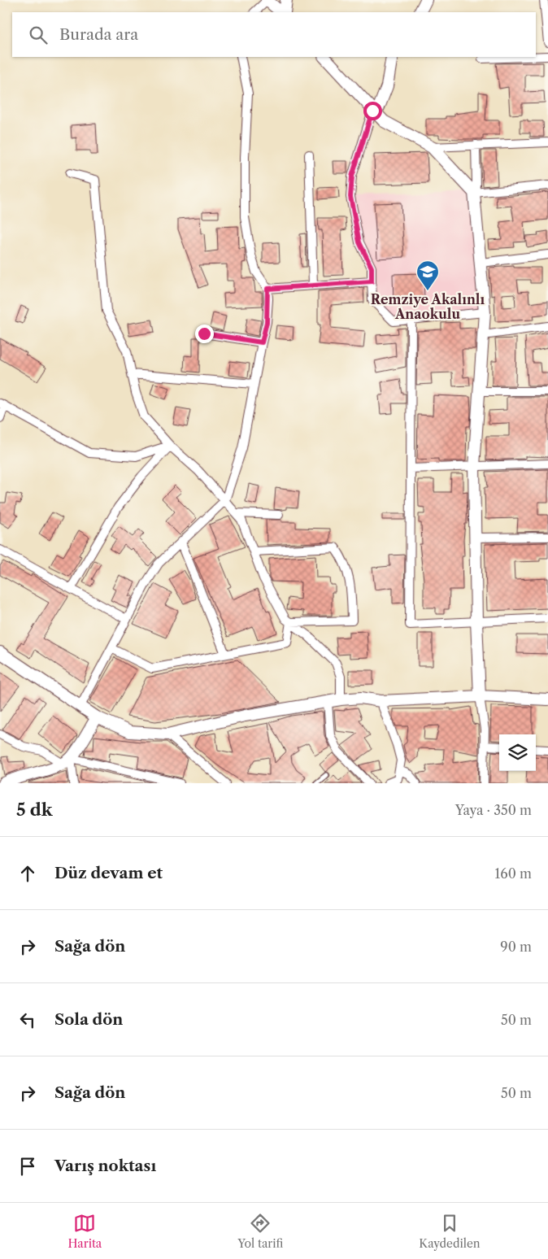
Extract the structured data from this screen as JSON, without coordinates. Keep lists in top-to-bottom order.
{
  "places": {
    "school or university": ["Remziye Akalınlı Anaokulu"]
  },
  "page": {
    "search": "Burada ara",
    "heading": ["5 dk", "Yaya · 350 m"],
    "list": [
      ["Düz devam et", "160 m"],
      ["Sağa dön", "90 m"],
      ["Sola dön", "50 m"],
      ["Sağa dön", "50 m"],
      "Varış noktası"
    ],
    "nav": ["Harita", "Yol tarifi", "Kaydedilen"]
  }
}
